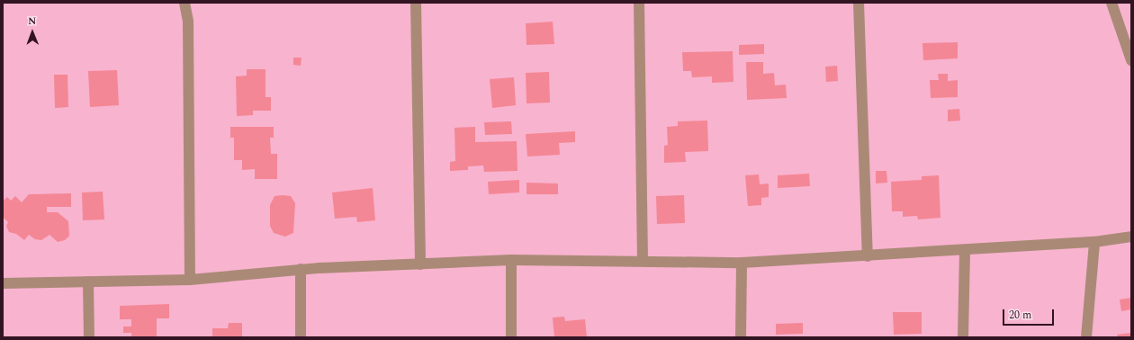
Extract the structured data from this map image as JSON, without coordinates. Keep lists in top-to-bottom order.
{
  "scale_bar": "20 m",
  "north": "top"
}
